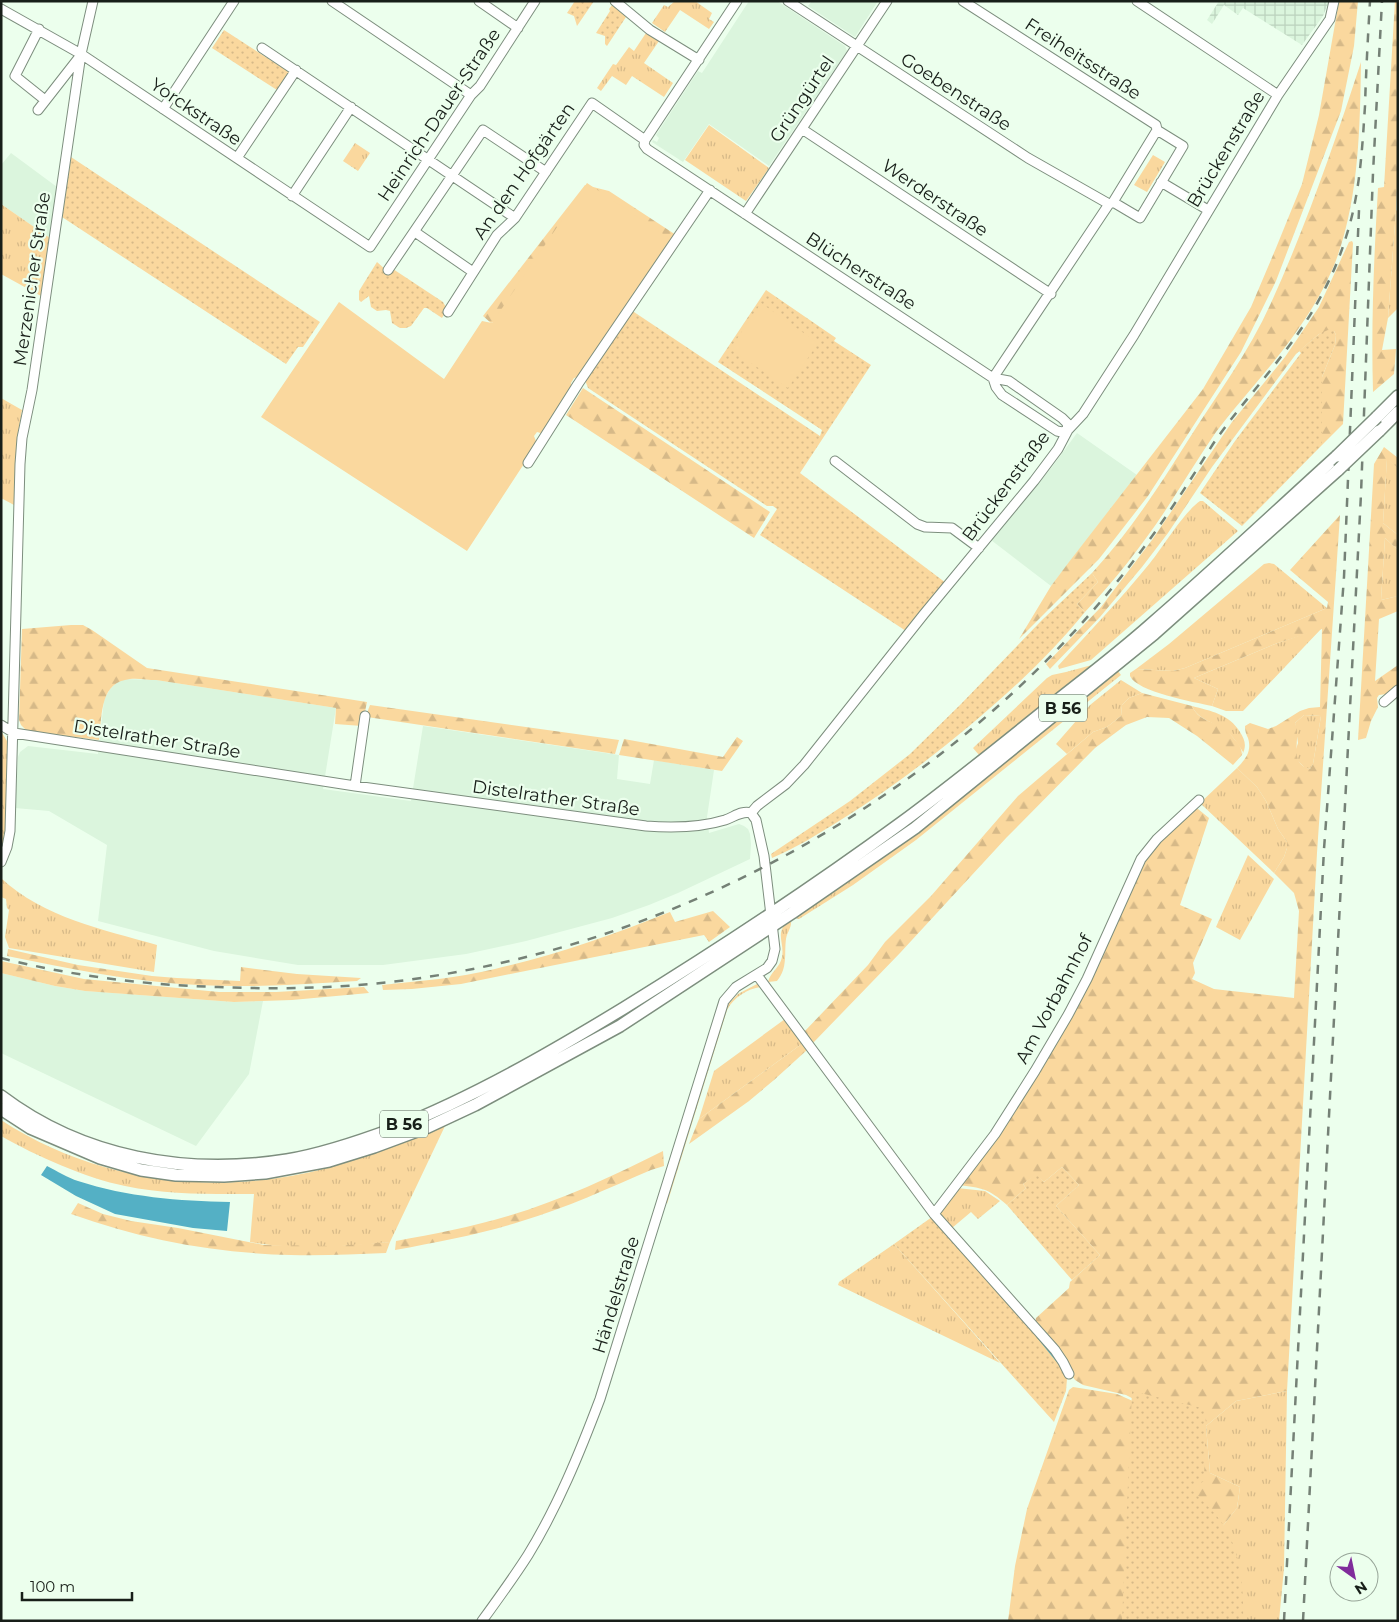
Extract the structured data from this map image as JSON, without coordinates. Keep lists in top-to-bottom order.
{
  "streets": {
    "main road": ["B 56"],
    "street": [
      "Freiheitsstraße",
      "Goebenstraße",
      "Grüngürtel",
      "Yorckstraße",
      "Heinrich-Dauer-Straße",
      "Brückenstraße",
      "An den Hofgärten",
      "Werderstraße",
      "Blücherstraße",
      "Merzenicher Straße",
      "Distelrather Straße",
      "Am Vorbahnhof",
      "Händelstraße"
    ]
  },
  "crossings": [
    ["Freiheitsstraße", "Goebenstraße"],
    ["Goebenstraße", "Grüngürtel"],
    ["Grüngürtel", "Werderstraße"],
    ["Grüngürtel", "Blücherstraße"],
    ["Yorckstraße", "Heinrich-Dauer-Straße"],
    ["Yorckstraße", "Merzenicher Straße"],
    ["Brückenstraße", "Blücherstraße"],
    ["Brückenstraße", "Distelrather Straße"],
    ["An den Hofgärten", "Blücherstraße"],
    ["Merzenicher Straße", "Distelrather Straße"]
  ],
  "scale_bar": "100 m",
  "north": "bottom right"
}
